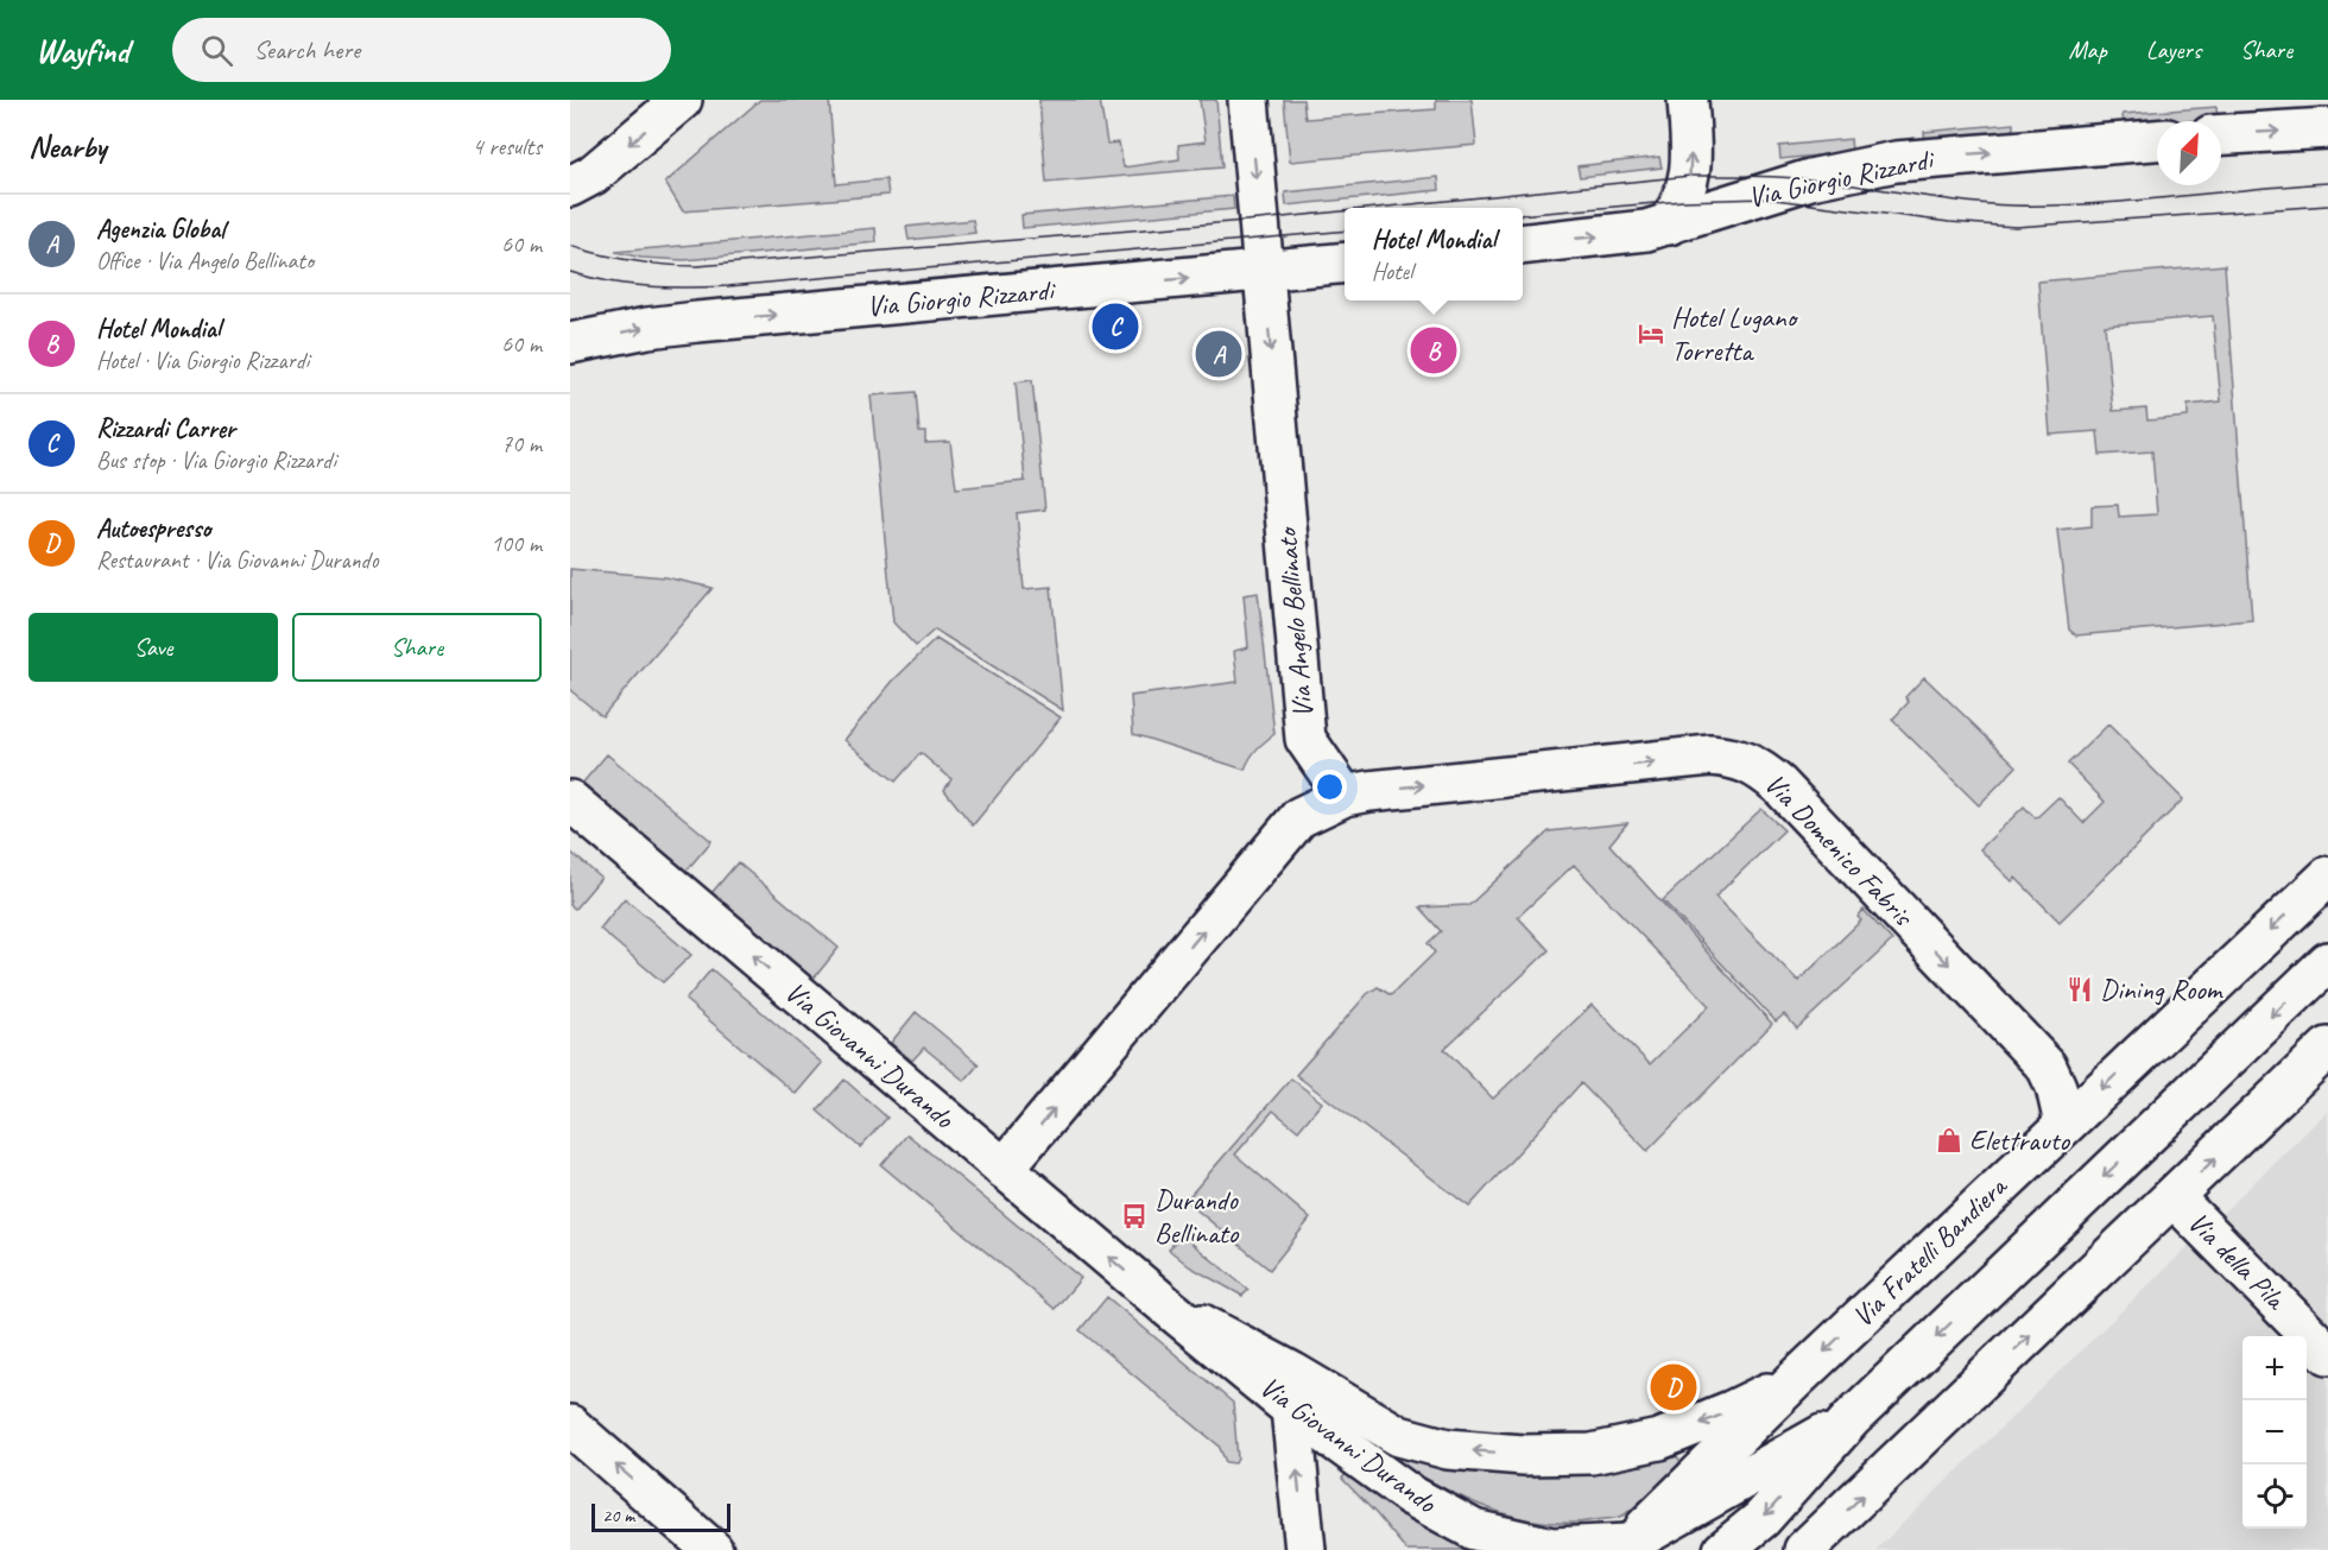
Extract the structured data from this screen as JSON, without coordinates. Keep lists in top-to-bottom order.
{
  "streets": {
    "street": [
      "Via Giorgio Rizzardi",
      "Via Angelo Bellinato",
      "Via Domenico Fabris",
      "Via Giovanni Durando",
      "Via Fratelli Bandiera",
      "Via della Pila"
    ]
  },
  "crossings": [
    ["Via Giorgio Rizzardi", "Via Angelo Bellinato"],
    ["Via Angelo Bellinato", "Via Domenico Fabris"],
    ["Via Domenico Fabris", "Via Fratelli Bandiera"],
    ["Via Giovanni Durando", "Via Fratelli Bandiera"]
  ],
  "one_way": ["Via Giorgio Rizzardi", "Via Angelo Bellinato", "Via Domenico Fabris"],
  "places": {
    "hotel": ["Hotel Lugano Torretta"],
    "restaurant": ["Dining Room"],
    "shop": ["Elettrauto"],
    "bus stop": ["Durando Bellinato"]
  },
  "scale_bar": "20 m",
  "north": "top right",
  "page": {
    "header": "Wayfind",
    "search": "Search here",
    "nav": ["Map", "Layers", "Share"],
    "heading": ["Nearby", "4 results"],
    "list": [
      {
        "mark": "A",
        "name": "Agenzia Global",
        "note": "Office · Via Angelo Bellinato",
        "value": "60 m"
      },
      {
        "mark": "B",
        "name": "Hotel Mondial",
        "note": "Hotel · Via Giorgio Rizzardi",
        "value": "60 m"
      },
      {
        "mark": "C",
        "name": "Rizzardi Carrer",
        "note": "Bus stop · Via Giorgio Rizzardi",
        "value": "70 m"
      },
      {
        "mark": "D",
        "name": "Autoespresso",
        "note": "Restaurant · Via Giovanni Durando",
        "value": "100 m"
      }
    ],
    "popup": ["Hotel Mondial", "Hotel"],
    "pins": [
      "C",
      "B",
      "A",
      "D"
    ],
    "buttons": ["Save", "Share"],
    "map_buttons": ["+", "−"],
    "scale": "20 m"
  }
}
